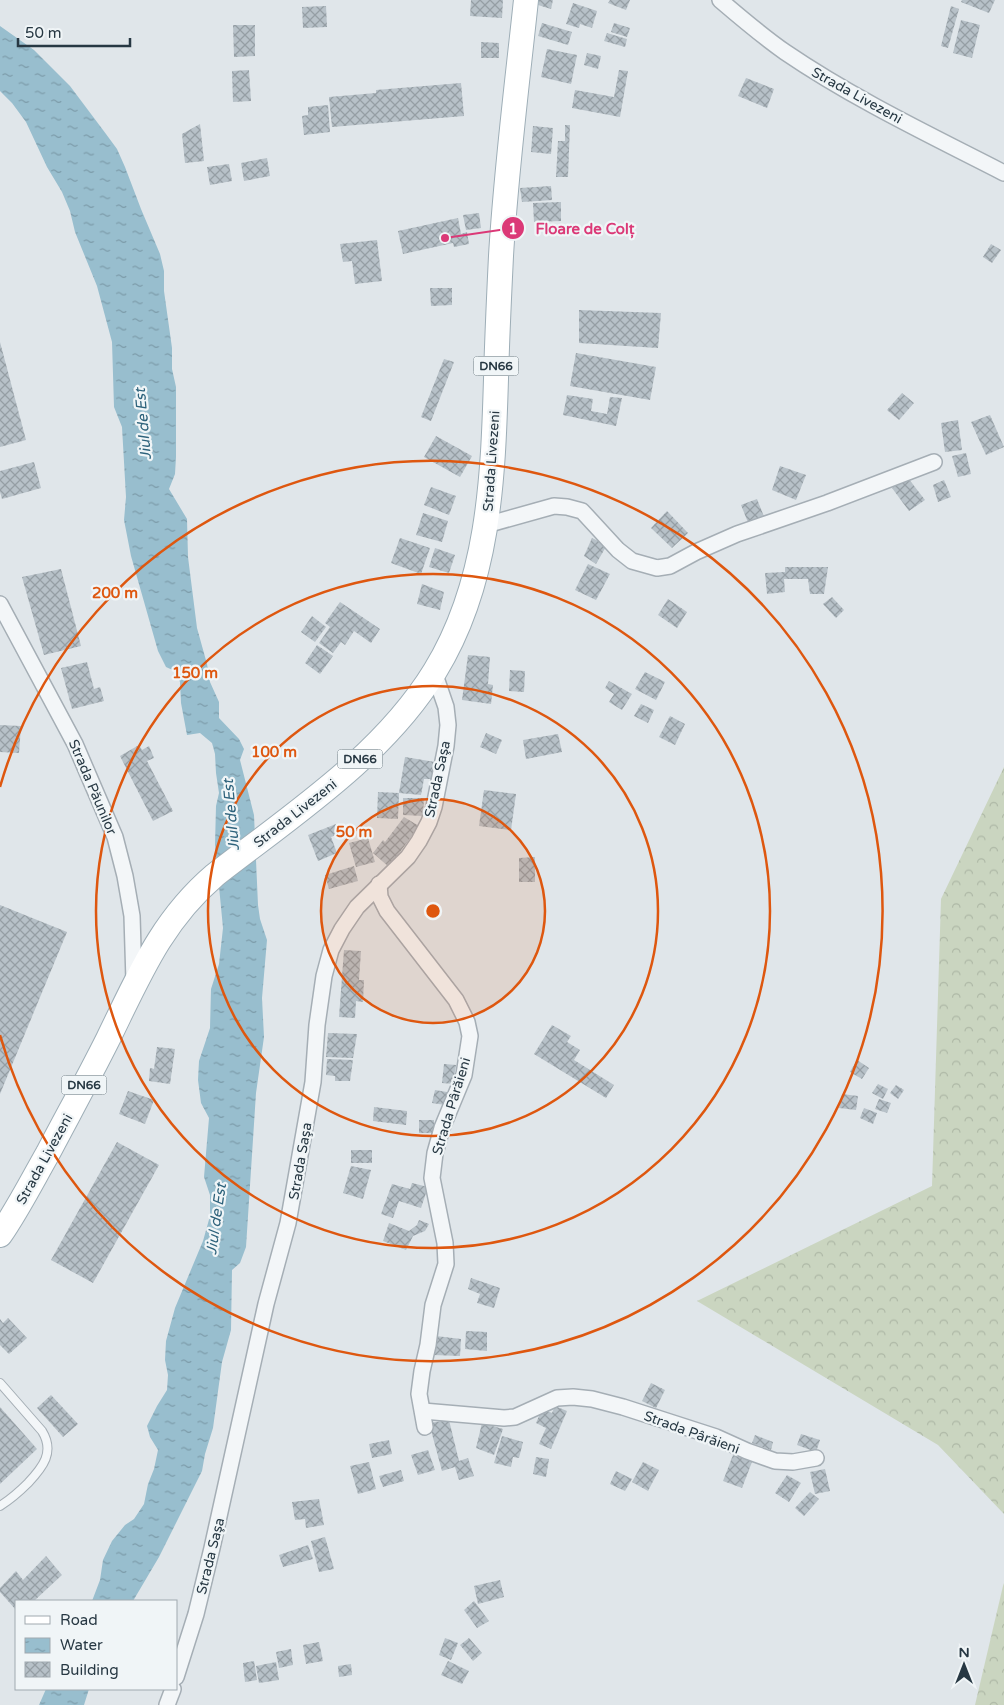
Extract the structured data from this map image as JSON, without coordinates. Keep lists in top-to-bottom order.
{
  "streets": {
    "main road": ["Strada Livezeni", "DN66"],
    "street": ["Strada Saşa", "Strada Păunilor", "Strada Pârăieni"]
  },
  "crossings": [
    ["Strada Livezeni", "Strada Saşa"],
    ["Strada Livezeni", "Strada Păunilor"],
    ["Strada Saşa", "Strada Pârăieni"]
  ],
  "water": ["Jiul de Est"],
  "places": ["Floare de Colț"],
  "legend": ["Road", "Water", "Building"],
  "scale_bar": "50 m",
  "north": "top",
  "rings": [
    "200 m",
    "150 m",
    "100 m",
    "50 m"
  ]
}
